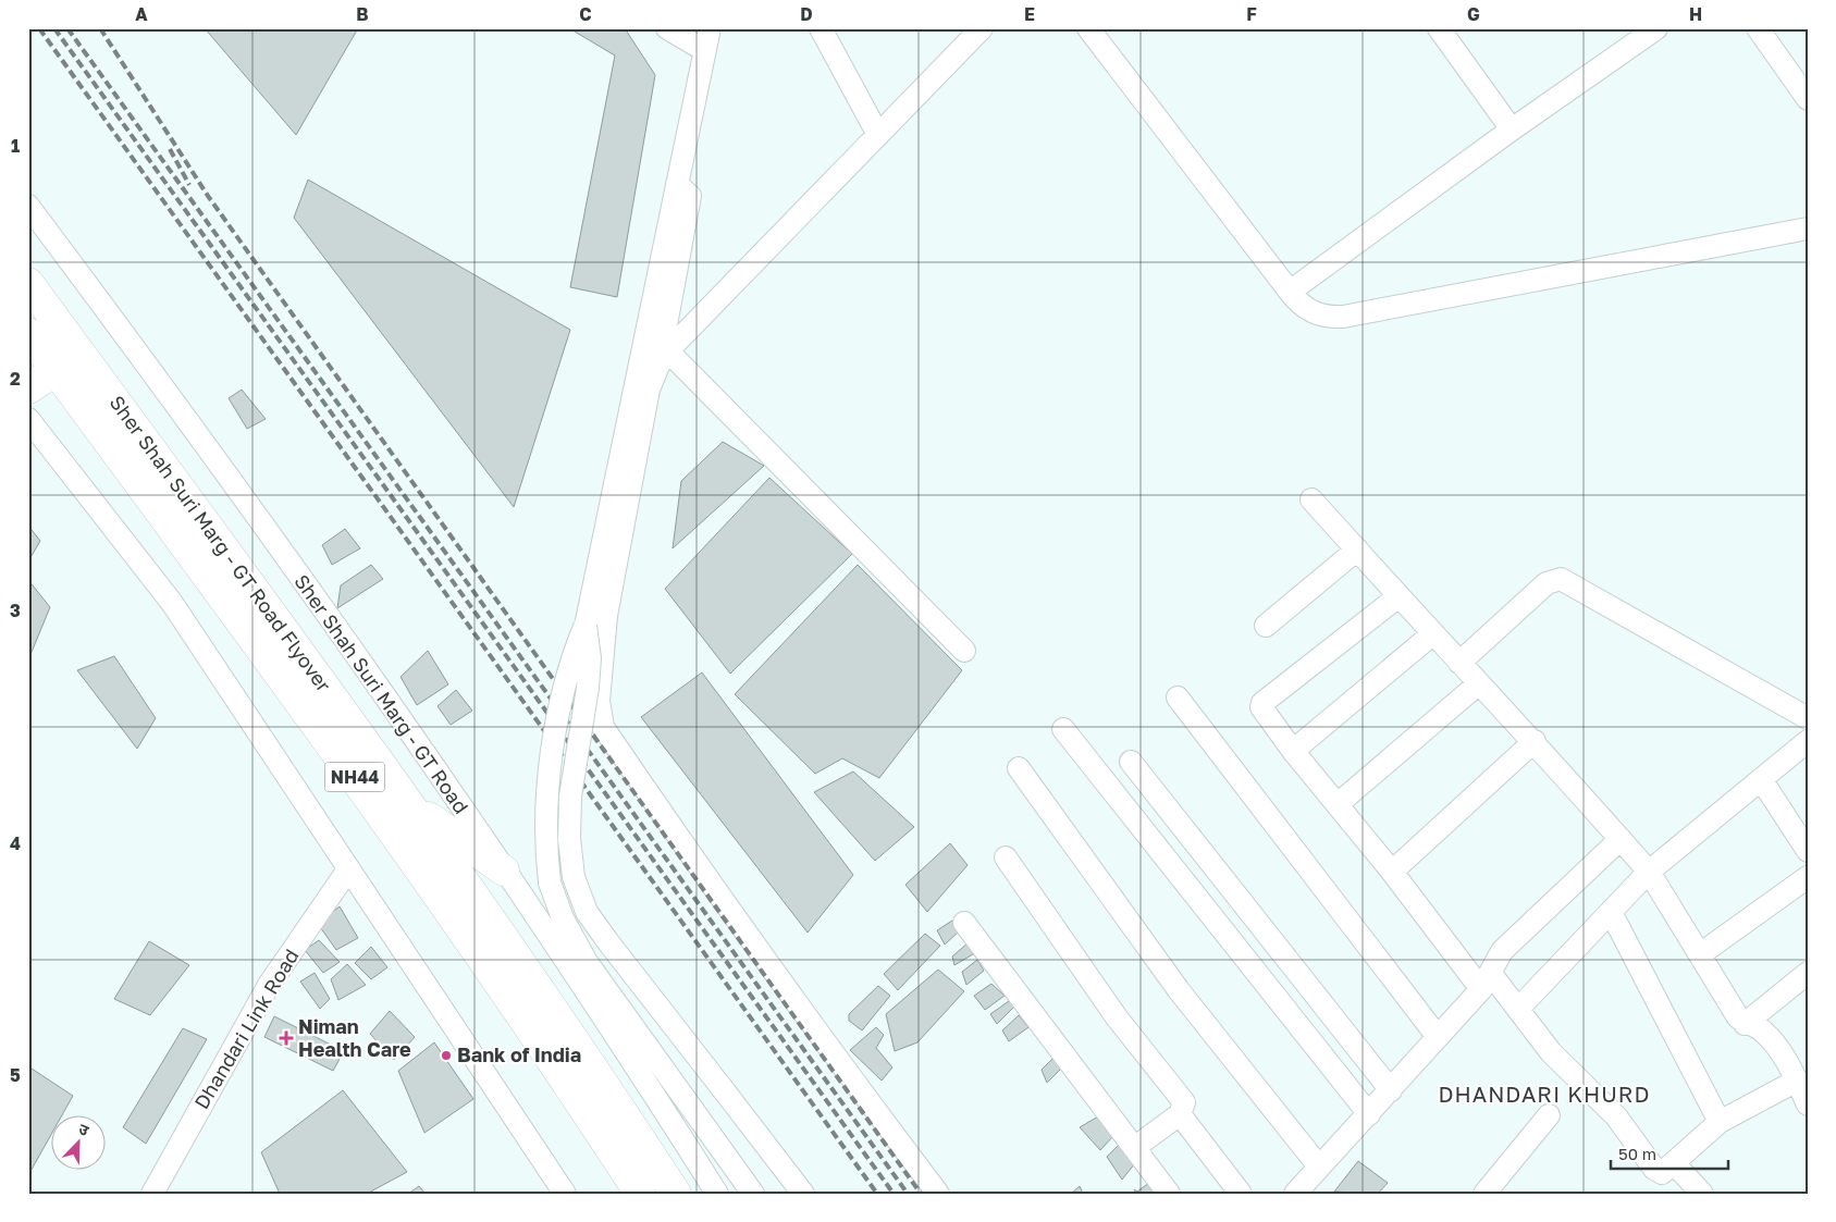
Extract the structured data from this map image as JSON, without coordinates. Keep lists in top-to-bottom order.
{
  "streets": {
    "highway": ["Sher Shah Suri Marg - GT Road Flyover", "Sher Shah Suri Marg - GT Road", "NH44"],
    "street": ["Dhandari Link Road"]
  },
  "crossings": [
    ["Sher Shah Suri Marg - GT Road Flyover", "Sher Shah Suri Marg - GT Road"]
  ],
  "districts": ["DHANDARI KHURD"],
  "places": {
    "health": ["Niman Health Care"],
    "other": ["Bank of India"]
  },
  "scale_bar": "50 m",
  "north": "top right",
  "grid": {
    "columns": [
      "A",
      "B",
      "C",
      "D",
      "E",
      "F",
      "G",
      "H"
    ],
    "rows": [
      "1",
      "2",
      "3",
      "4",
      "5"
    ]
  }
}
